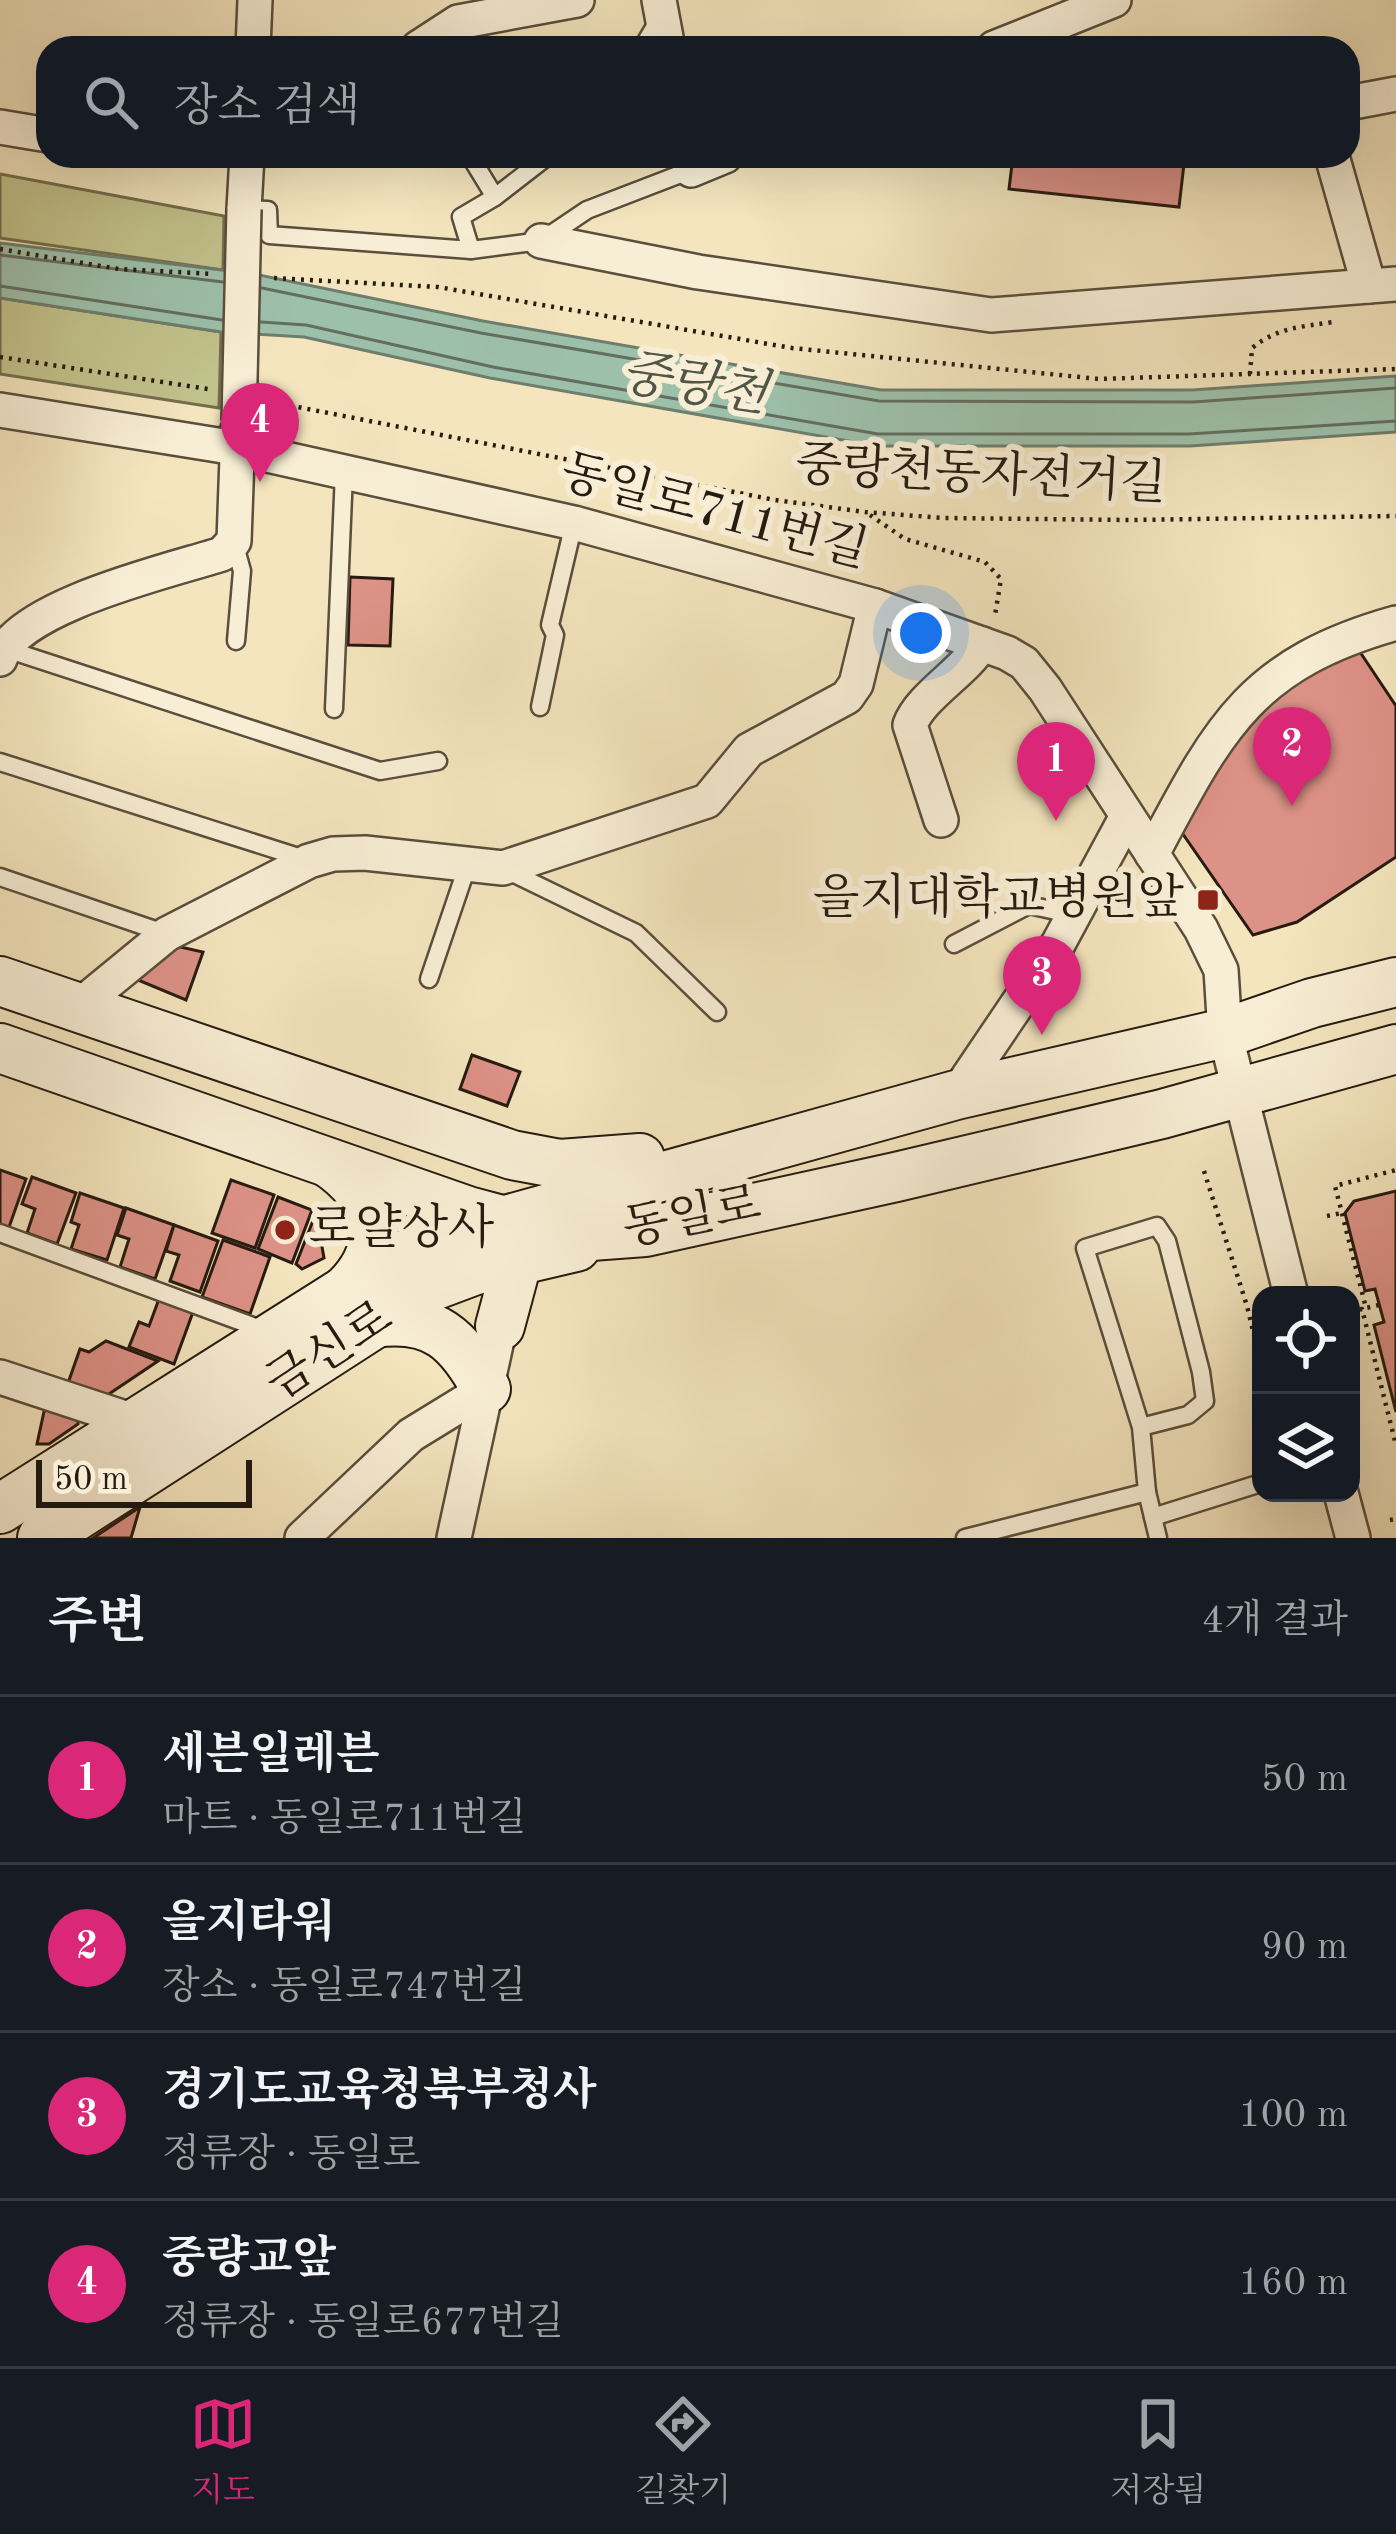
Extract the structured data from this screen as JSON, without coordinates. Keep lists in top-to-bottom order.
{
  "streets": {
    "street": ["동일로711번길", "동일로", "금신로"],
    "path": ["중랑천동자전거길"]
  },
  "crossings": [
    ["중랑천동자전거길", "동일로711번길"],
    ["동일로711번길", "동일로"],
    ["동일로", "금신로"]
  ],
  "water": ["중랑천"],
  "places": {
    "transit": ["을지대학교병원앞"],
    "other": ["로얄상사"]
  },
  "scale_bar": "50 m",
  "page": {
    "search": "장소 검색",
    "pins": [
      "4",
      "2",
      "1",
      "3"
    ],
    "scale": "50 m",
    "heading": ["주변", "4개 결과"],
    "list": [
      {
        "mark": "1",
        "name": "세븐일레븐",
        "note": "마트 · 동일로711번길",
        "value": "50 m"
      },
      {
        "mark": "2",
        "name": "을지타워",
        "note": "장소 · 동일로747번길",
        "value": "90 m"
      },
      {
        "mark": "3",
        "name": "경기도교육청북부청사",
        "note": "정류장 · 동일로",
        "value": "100 m"
      },
      {
        "mark": "4",
        "name": "중량교앞",
        "note": "정류장 · 동일로677번길",
        "value": "160 m"
      }
    ],
    "nav": ["지도", "길찾기", "저장됨"]
  }
}
